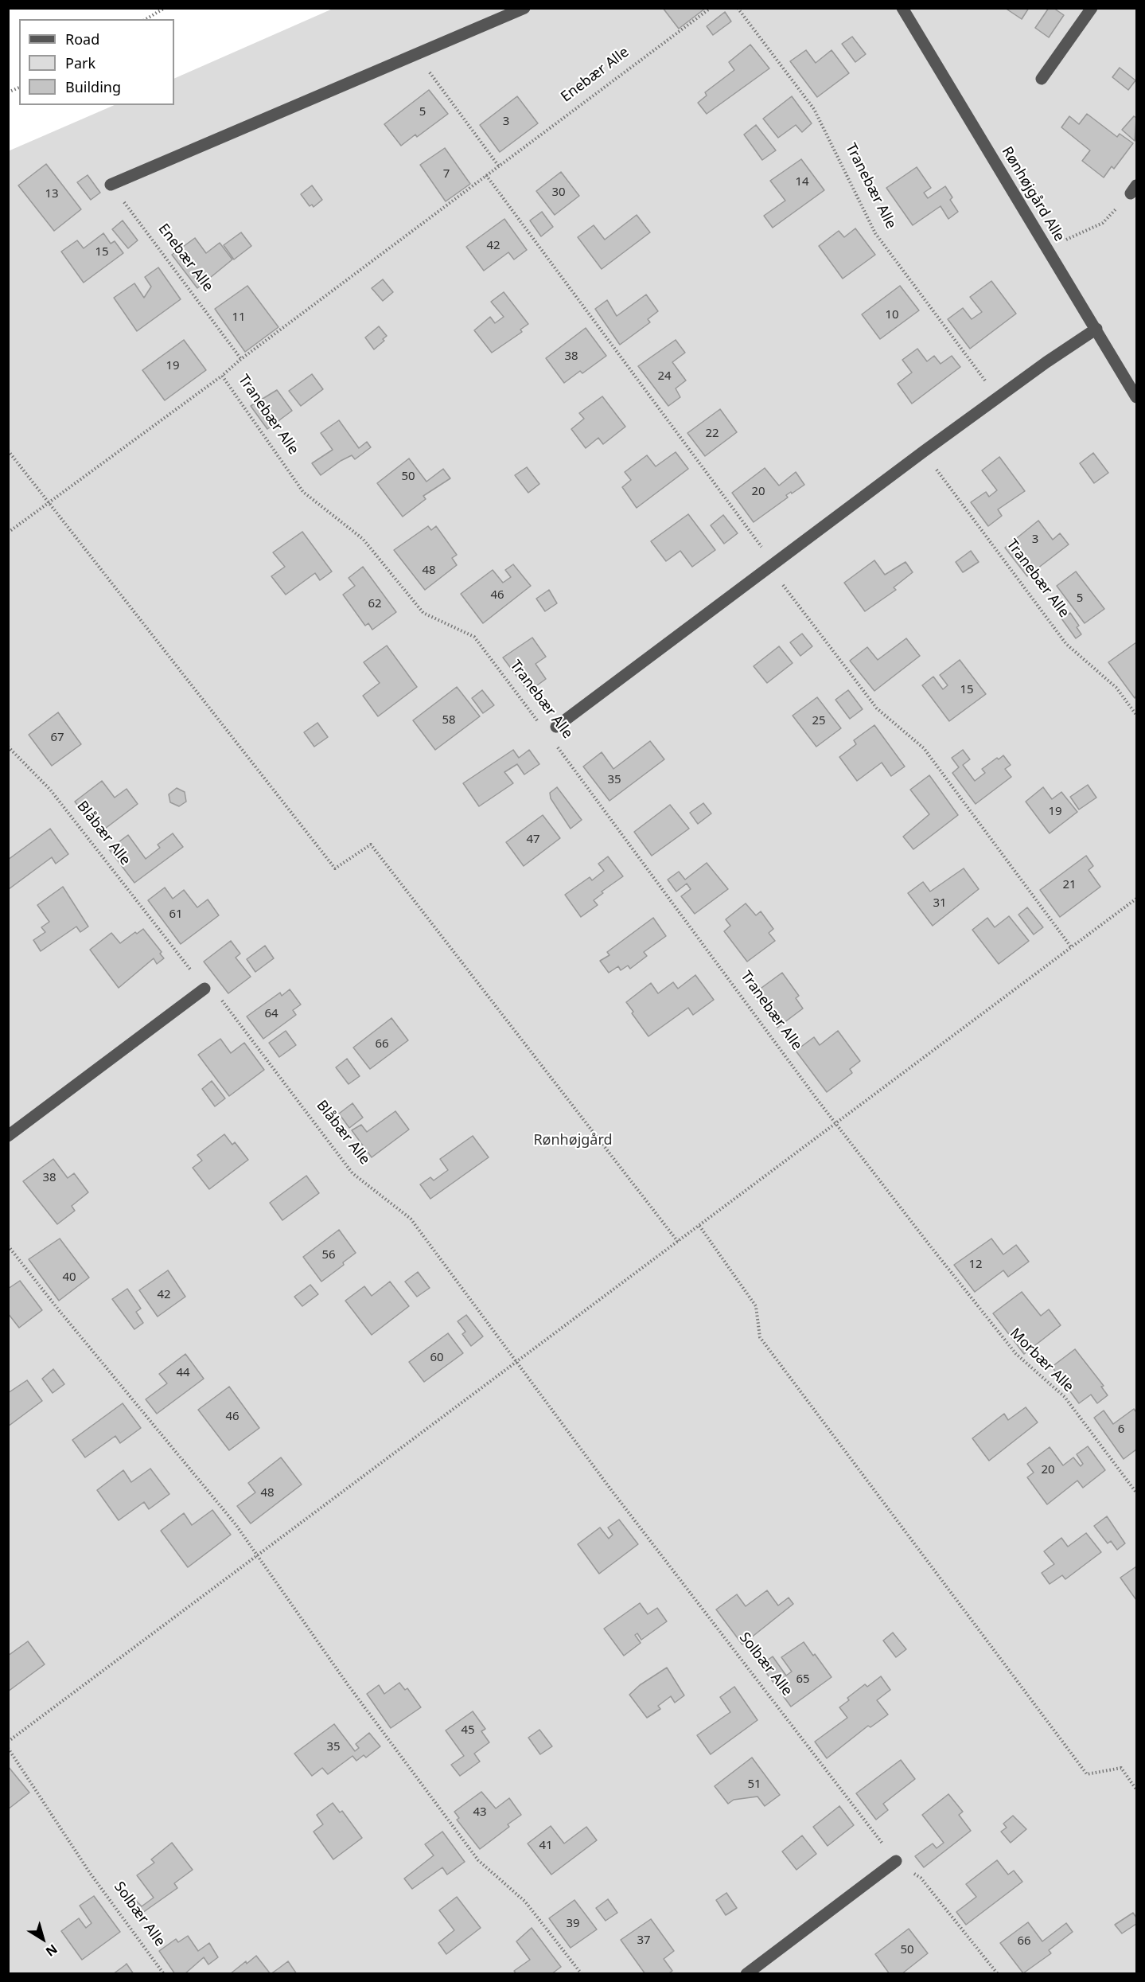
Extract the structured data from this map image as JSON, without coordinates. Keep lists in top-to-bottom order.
{
  "streets": {
    "street": ["Tranebær Alle", "Rønhøjgård Alle"],
    "path": [
      "Enebær Alle",
      "Blåbær Alle",
      "Morbær Alle",
      "Solbær Alle"
    ]
  },
  "crossings": [
    ["Enebær Alle", "Tranebær Alle"],
    ["Tranebær Alle", "Rønhøjgård Alle"],
    ["Tranebær Alle", "Morbær Alle"],
    ["Blåbær Alle", "Solbær Alle"]
  ],
  "parks": ["Rønhøjgård"],
  "house_numbers": [
    "5",
    "3",
    "7",
    "14",
    "30",
    "13",
    "42",
    "15",
    "10",
    "11",
    "38",
    "19",
    "24",
    "22",
    "50",
    "20",
    "3",
    "48",
    "46",
    "5",
    "62",
    "15",
    "58",
    "25",
    "67",
    "35",
    "19",
    "47",
    "21",
    "31",
    "61",
    "64",
    "66",
    "38",
    "56",
    "12",
    "40",
    "42",
    "60",
    "44",
    "46",
    "6",
    "20",
    "48",
    "65",
    "45",
    "35",
    "51",
    "43",
    "41",
    "39",
    "37",
    "66",
    "50"
  ],
  "legend": ["Road", "Park", "Building"],
  "north": "bottom right"
}
